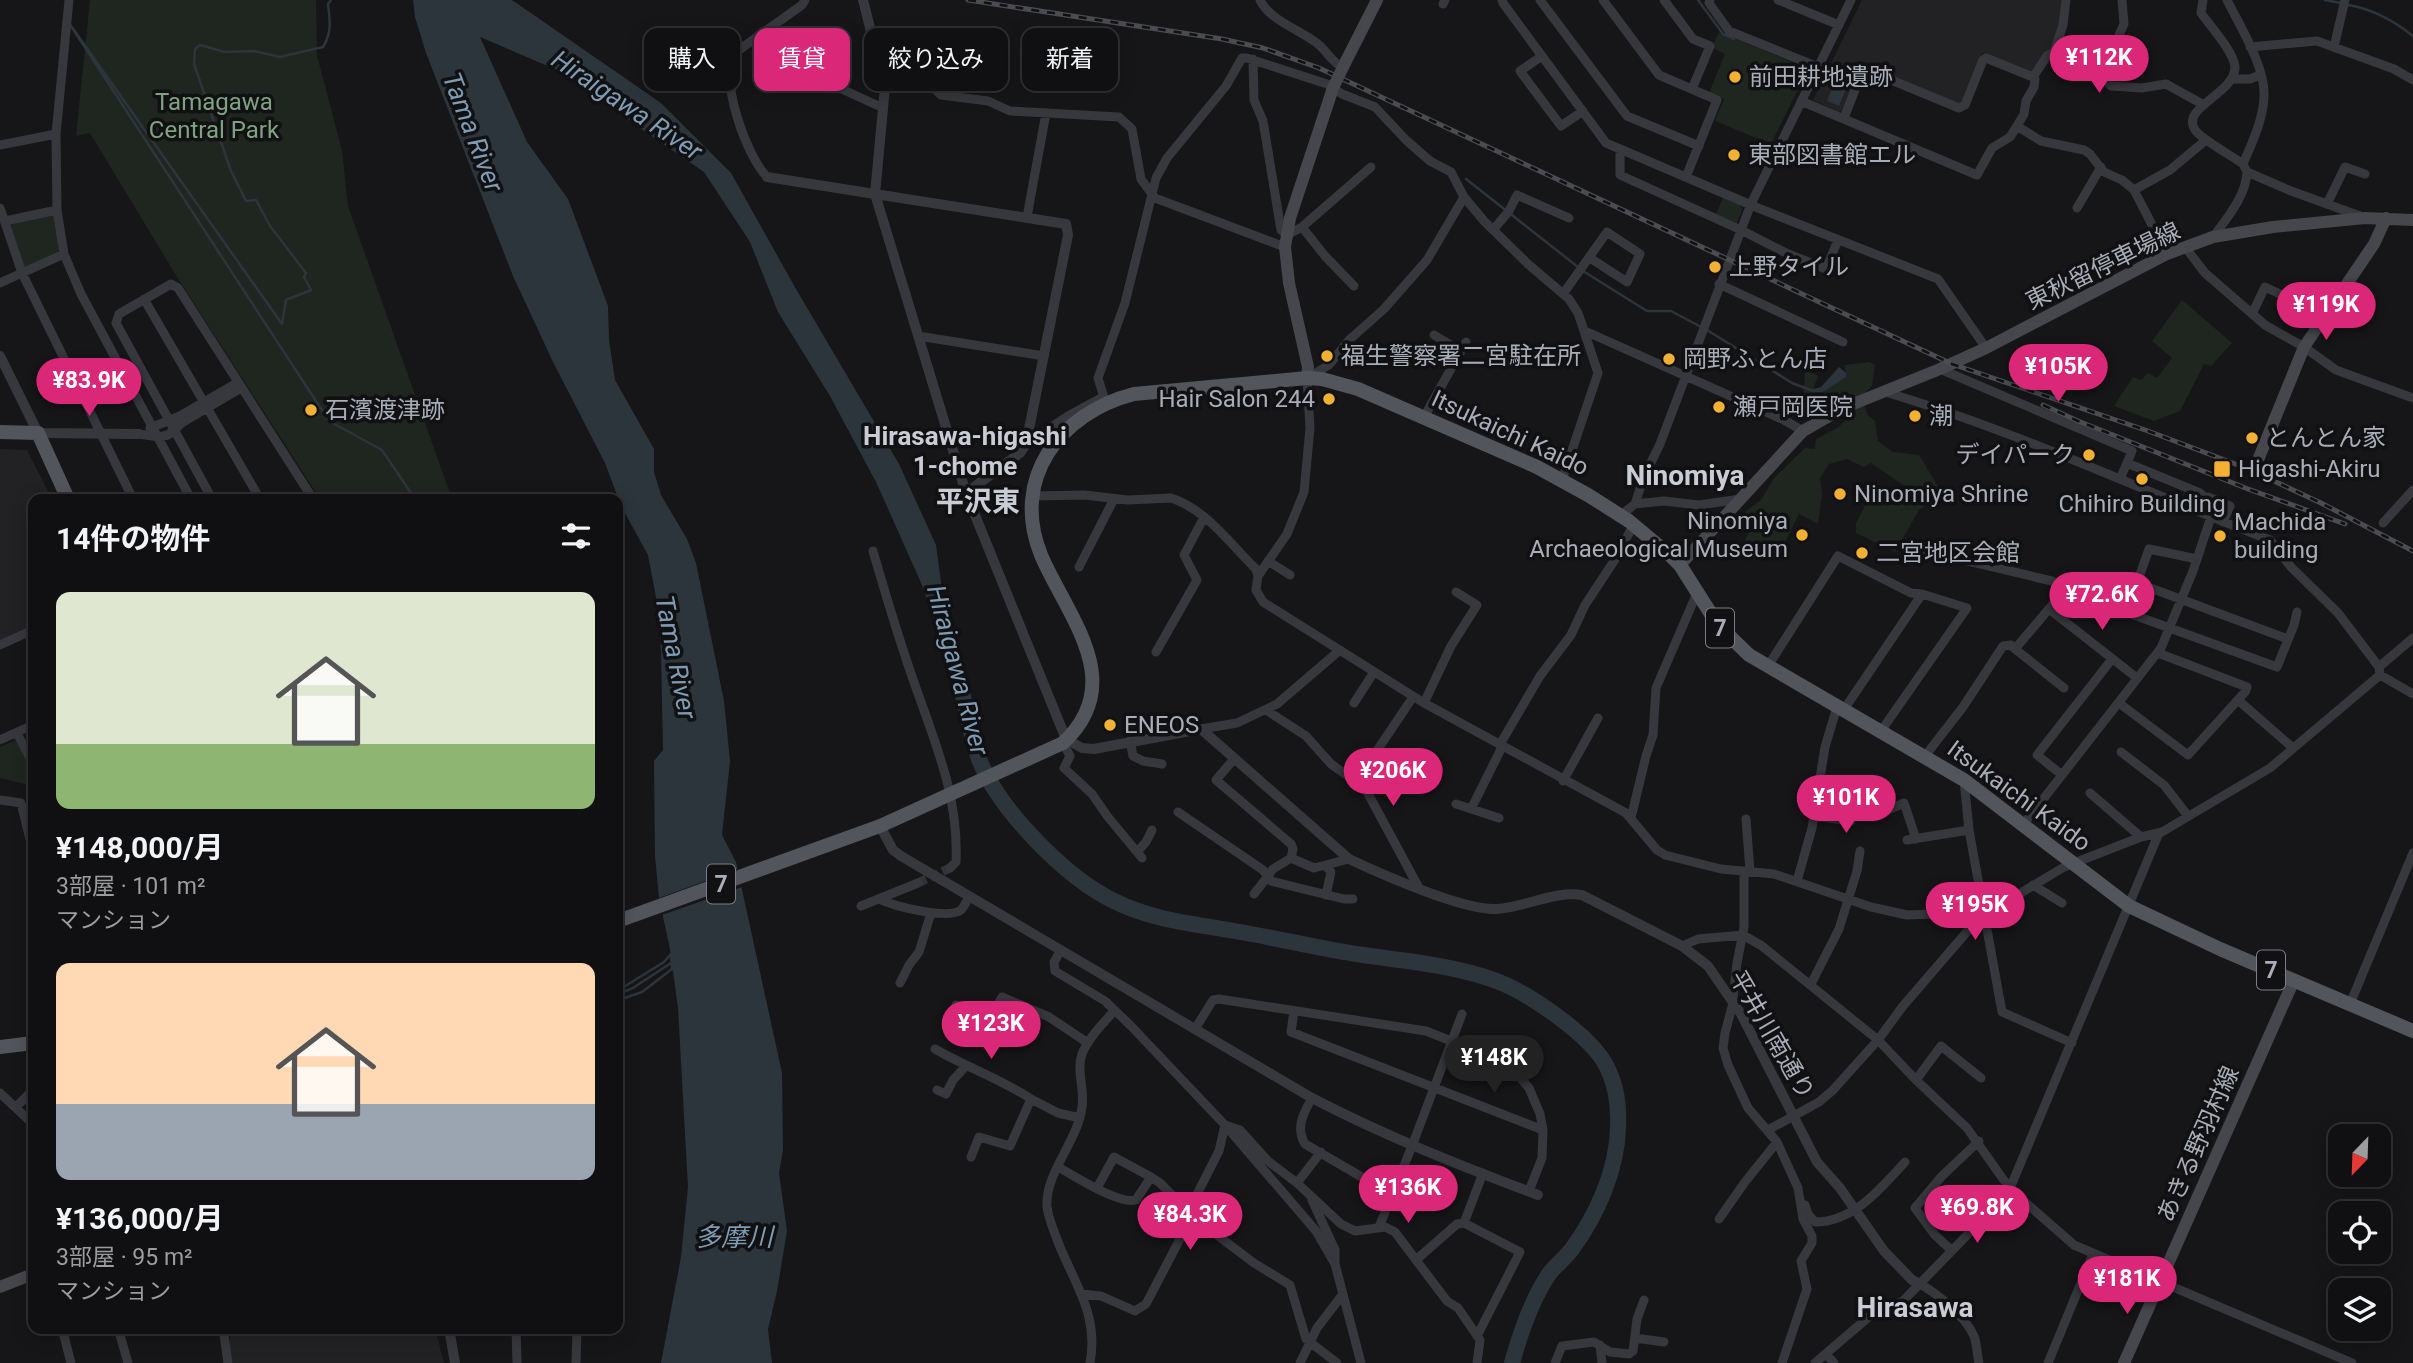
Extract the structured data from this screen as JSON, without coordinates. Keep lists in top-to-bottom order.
{
  "streets": {
    "main road": [
      "東秋留停車場線",
      "Itsukaichi Kaido",
      "7",
      "あきる野羽村線"
    ],
    "street": ["平井川南通り"]
  },
  "crossings": [
    ["東秋留停車場線", "Itsukaichi Kaido"],
    ["Itsukaichi Kaido", "7"],
    ["Itsukaichi Kaido", "あきる野羽村線"]
  ],
  "districts": [
    "Hirasawa-higashi 1-chome",
    "Ninomiya",
    "平沢東",
    "Hirasawa"
  ],
  "water": ["Hiraigawa River", "Tama River", "多摩川"],
  "parks": ["Tamagawa Central Park"],
  "places": {
    "other": [
      "前田耕地遺跡",
      "東部図書館エル",
      "上野タイル",
      "福生警察署二宮駐在所",
      "岡野ふとん店",
      "Hair Salon 244",
      "瀬戸岡医院",
      "石濱渡津跡",
      "潮",
      "とんとん家",
      "デイパーク",
      "Chihiro Building",
      "Ninomiya Shrine",
      "Ninomiya Archaeological Museum",
      "Machida building",
      "二宮地区会館",
      "ENEOS"
    ],
    "transit": ["Higashi-Akiru"]
  },
  "north": "bottom left",
  "page": {
    "chip": [
      "購入",
      "賃貸",
      "絞り込み",
      "新着"
    ],
    "price": [
      "¥112K",
      "¥119K",
      "¥105K",
      "¥83.9K",
      "¥72.6K",
      "¥206K",
      "¥101K",
      "¥195K",
      "¥123K",
      "¥148K",
      "¥136K",
      "¥69.8K",
      "¥84.3K",
      "¥181K"
    ],
    "heading": "14件の物件",
    "list": [
      {
        "name": "¥148,000/月",
        "note": "3部屋 · 101 m² · マンション"
      },
      {
        "name": "¥136,000/月",
        "note": "3部屋 · 95 m² · マンション"
      }
    ]
  }
}
